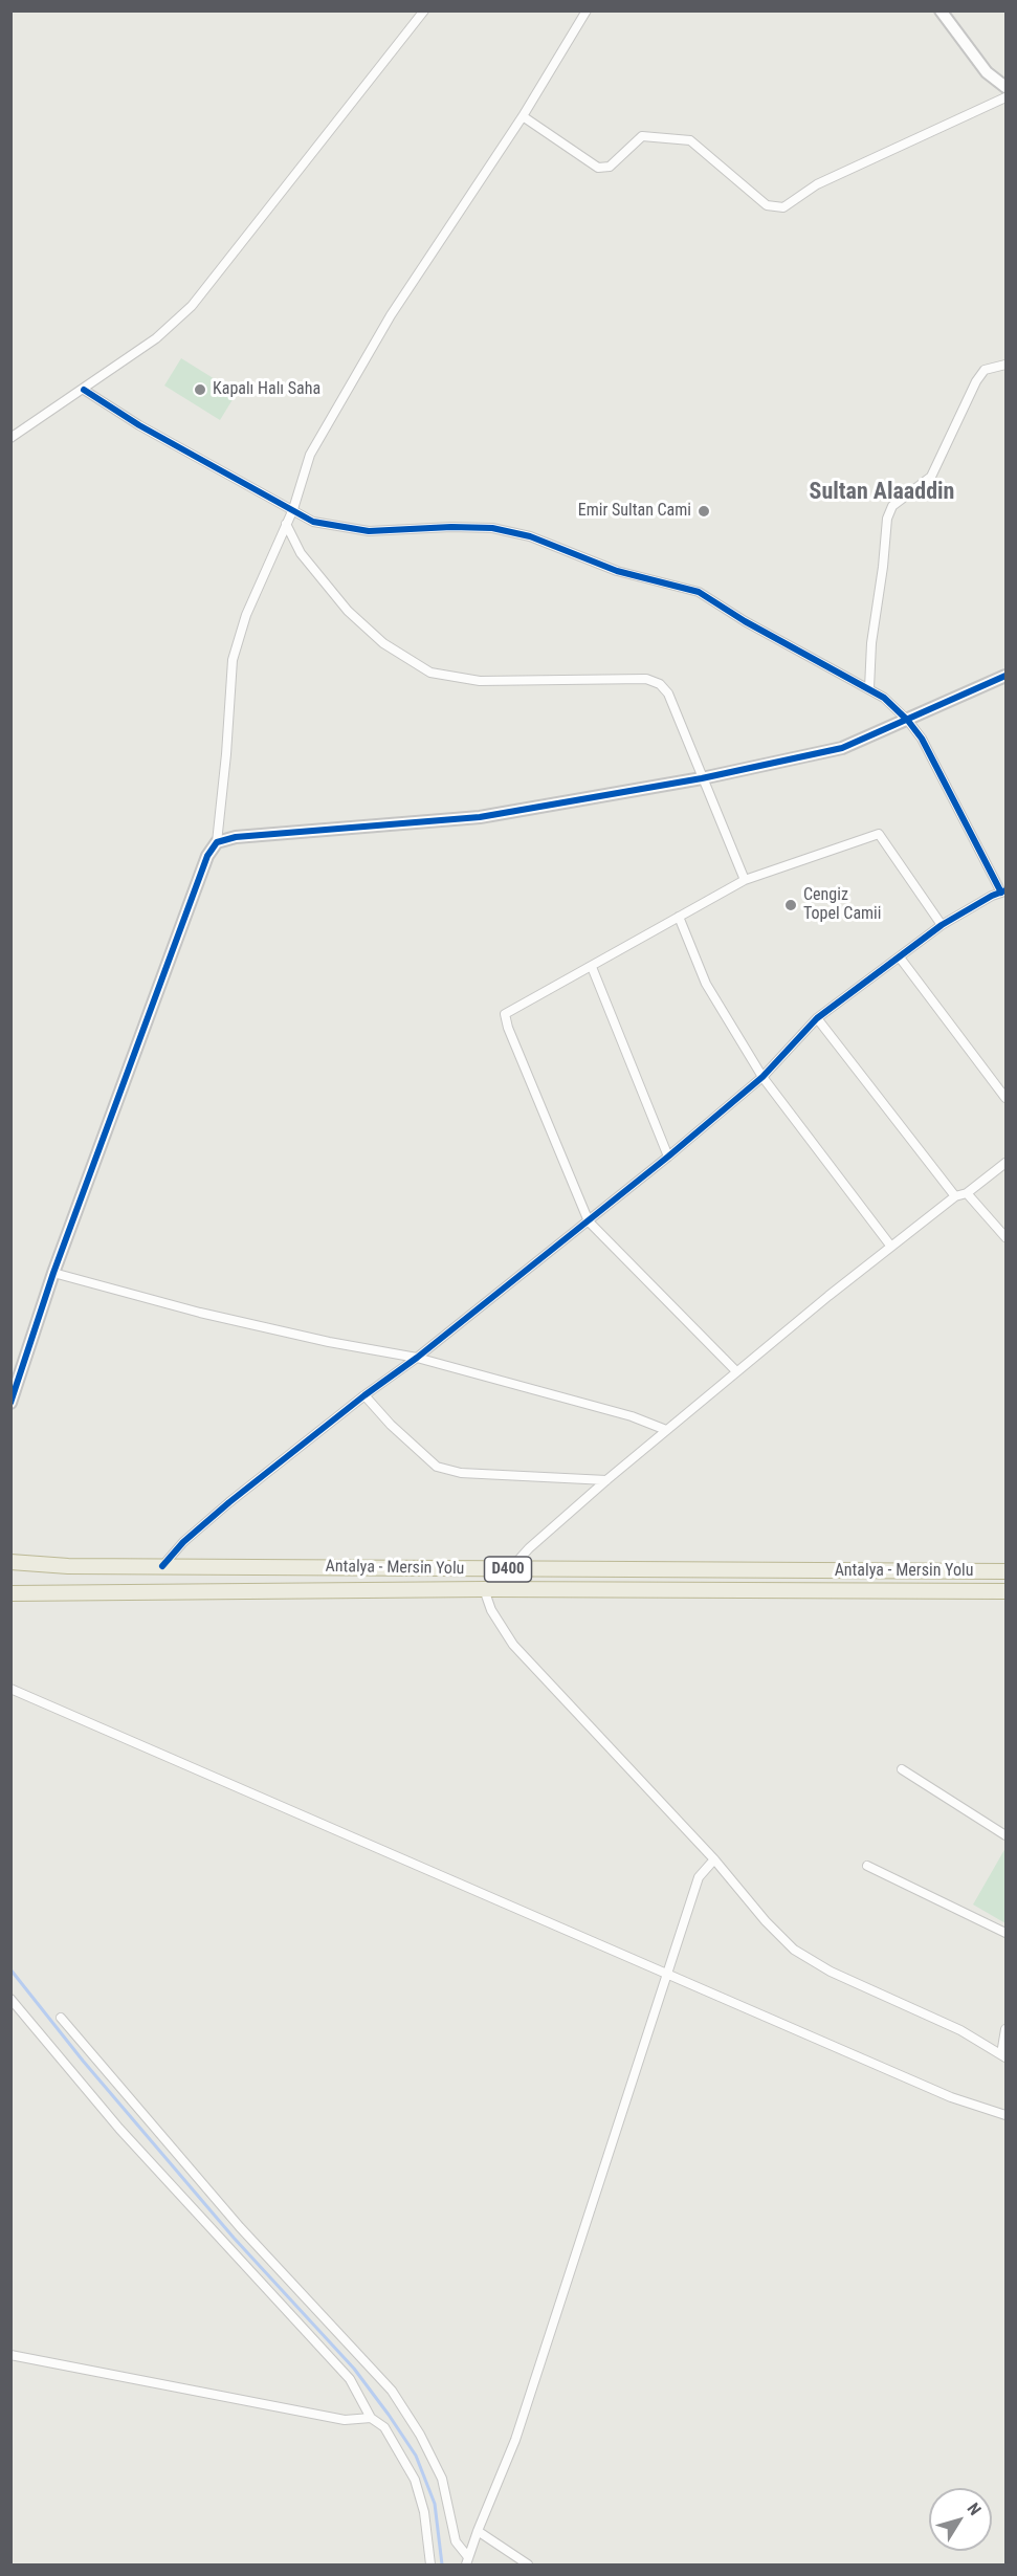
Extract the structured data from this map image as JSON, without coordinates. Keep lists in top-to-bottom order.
{
  "streets": {
    "highway": ["Antalya - Mersin Yolu", "D400"]
  },
  "districts": ["Sultan Alaaddin"],
  "places": ["Kapalı Halı Saha", "Emir Sultan Cami", "Cengiz Topel Camii"],
  "north": "top right"
}
